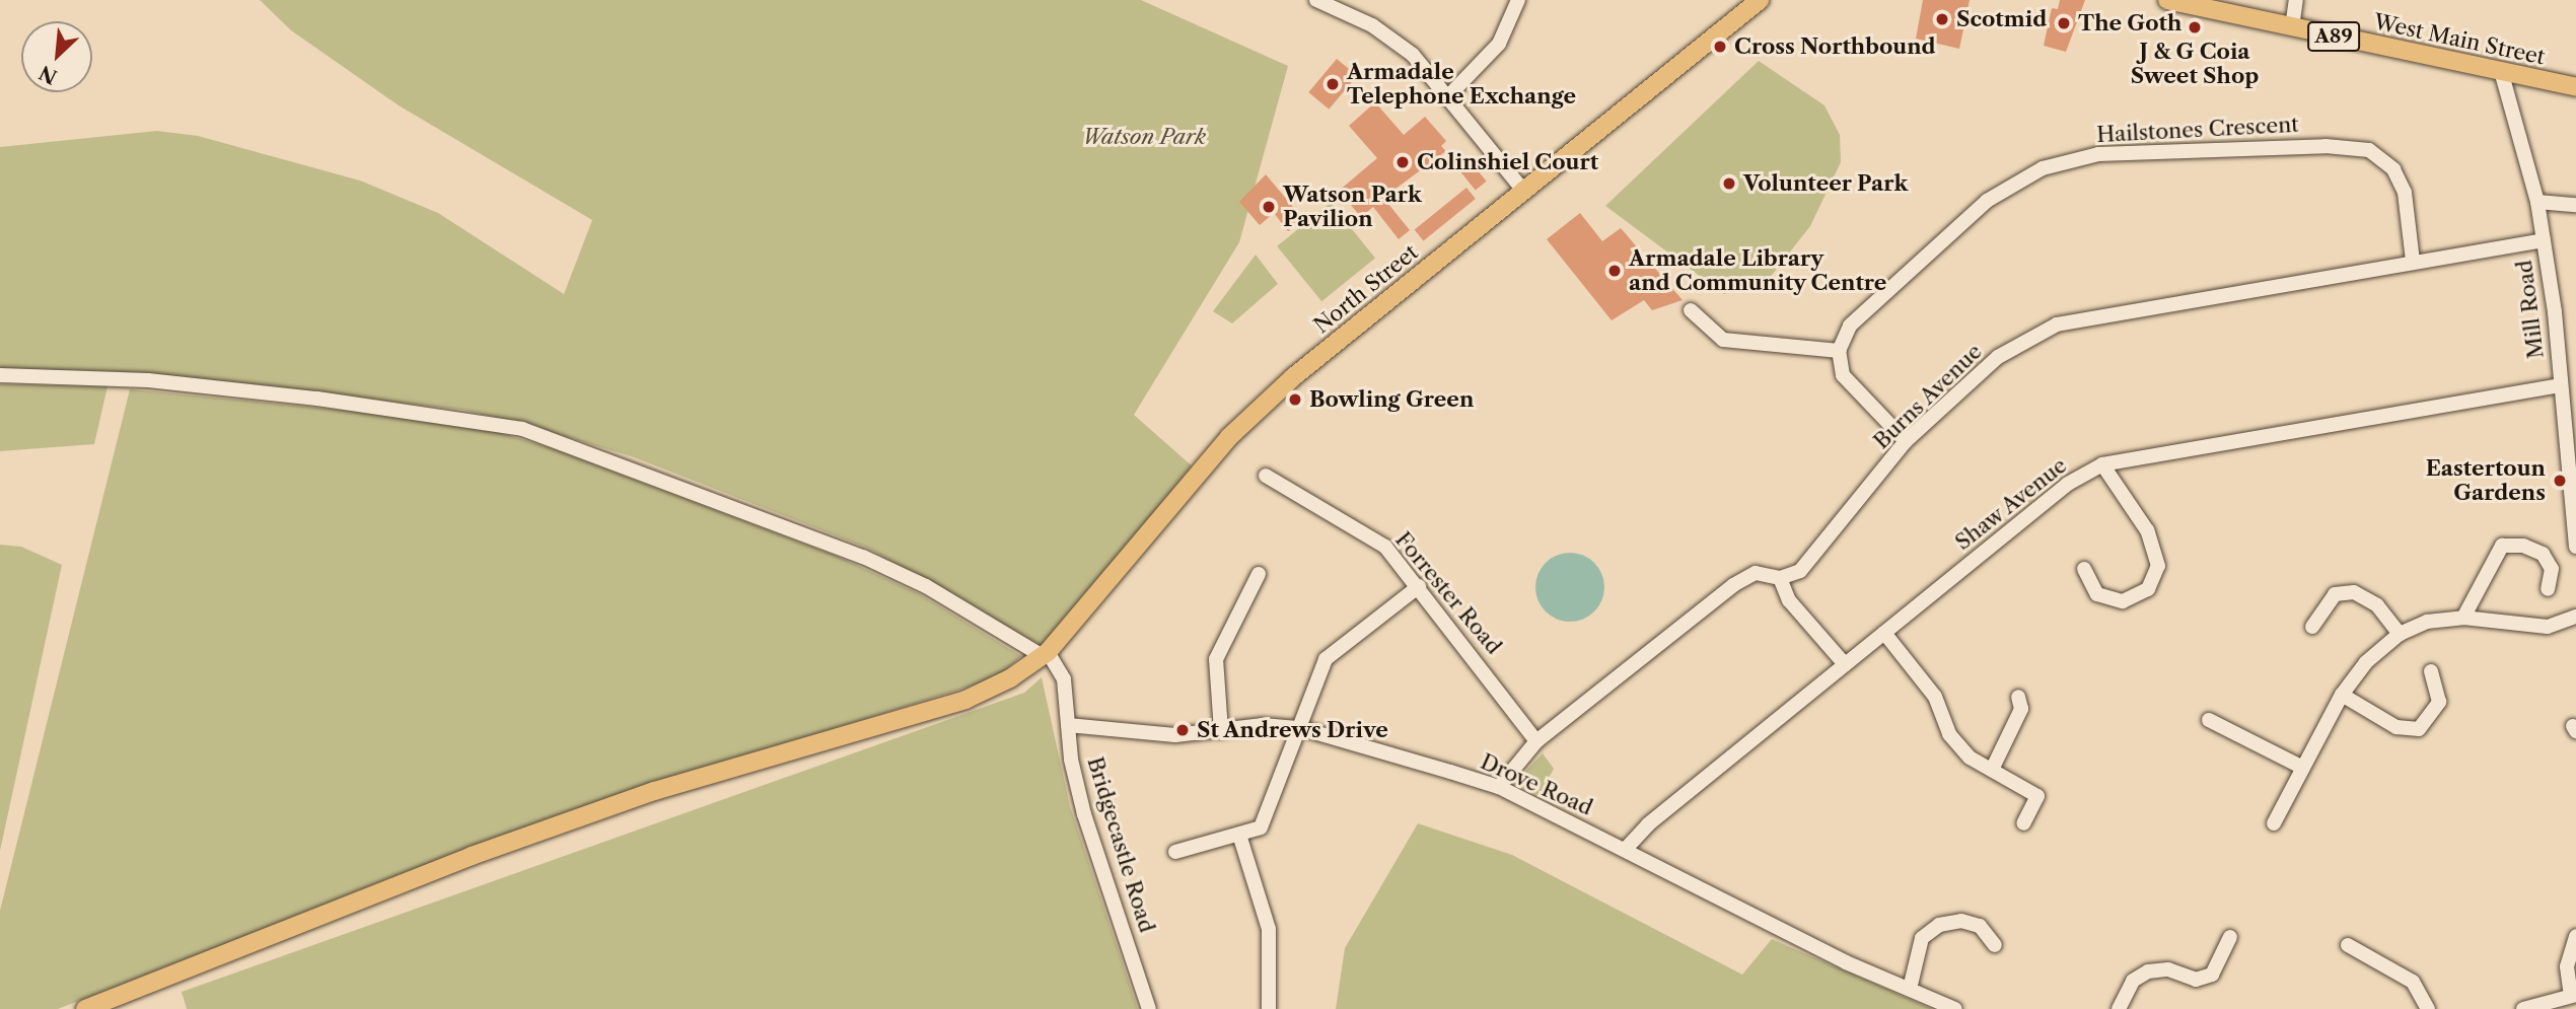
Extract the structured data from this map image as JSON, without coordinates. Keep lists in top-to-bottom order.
{
  "streets": {
    "main road": ["A89", "West Main Street", "North Street"],
    "street": [
      "Hailstones Crescent",
      "Mill Road",
      "Burns Avenue",
      "Shaw Avenue",
      "Forrester Road",
      "Drove Road",
      "Bridgecastle Road"
    ]
  },
  "crossings": [
    ["West Main Street", "Mill Road"],
    ["Hailstones Crescent", "Burns Avenue"],
    ["North Street", "Bridgecastle Road"],
    ["Mill Road", "Burns Avenue"],
    ["Mill Road", "Shaw Avenue"],
    ["Shaw Avenue", "Drove Road"],
    ["Drove Road", "Bridgecastle Road"]
  ],
  "parks": ["Watson Park"],
  "places": [
    "Scotmid",
    "The Goth",
    "J & G Coia Sweet Shop",
    "Cross Northbound",
    "Armadale Telephone Exchange",
    "Colinshiel Court",
    "Volunteer Park",
    "Watson Park Pavilion",
    "Armadale Library and Community Centre",
    "Bowling Green",
    "Eastertoun Gardens",
    "St Andrews Drive"
  ],
  "north": "bottom left"
}
